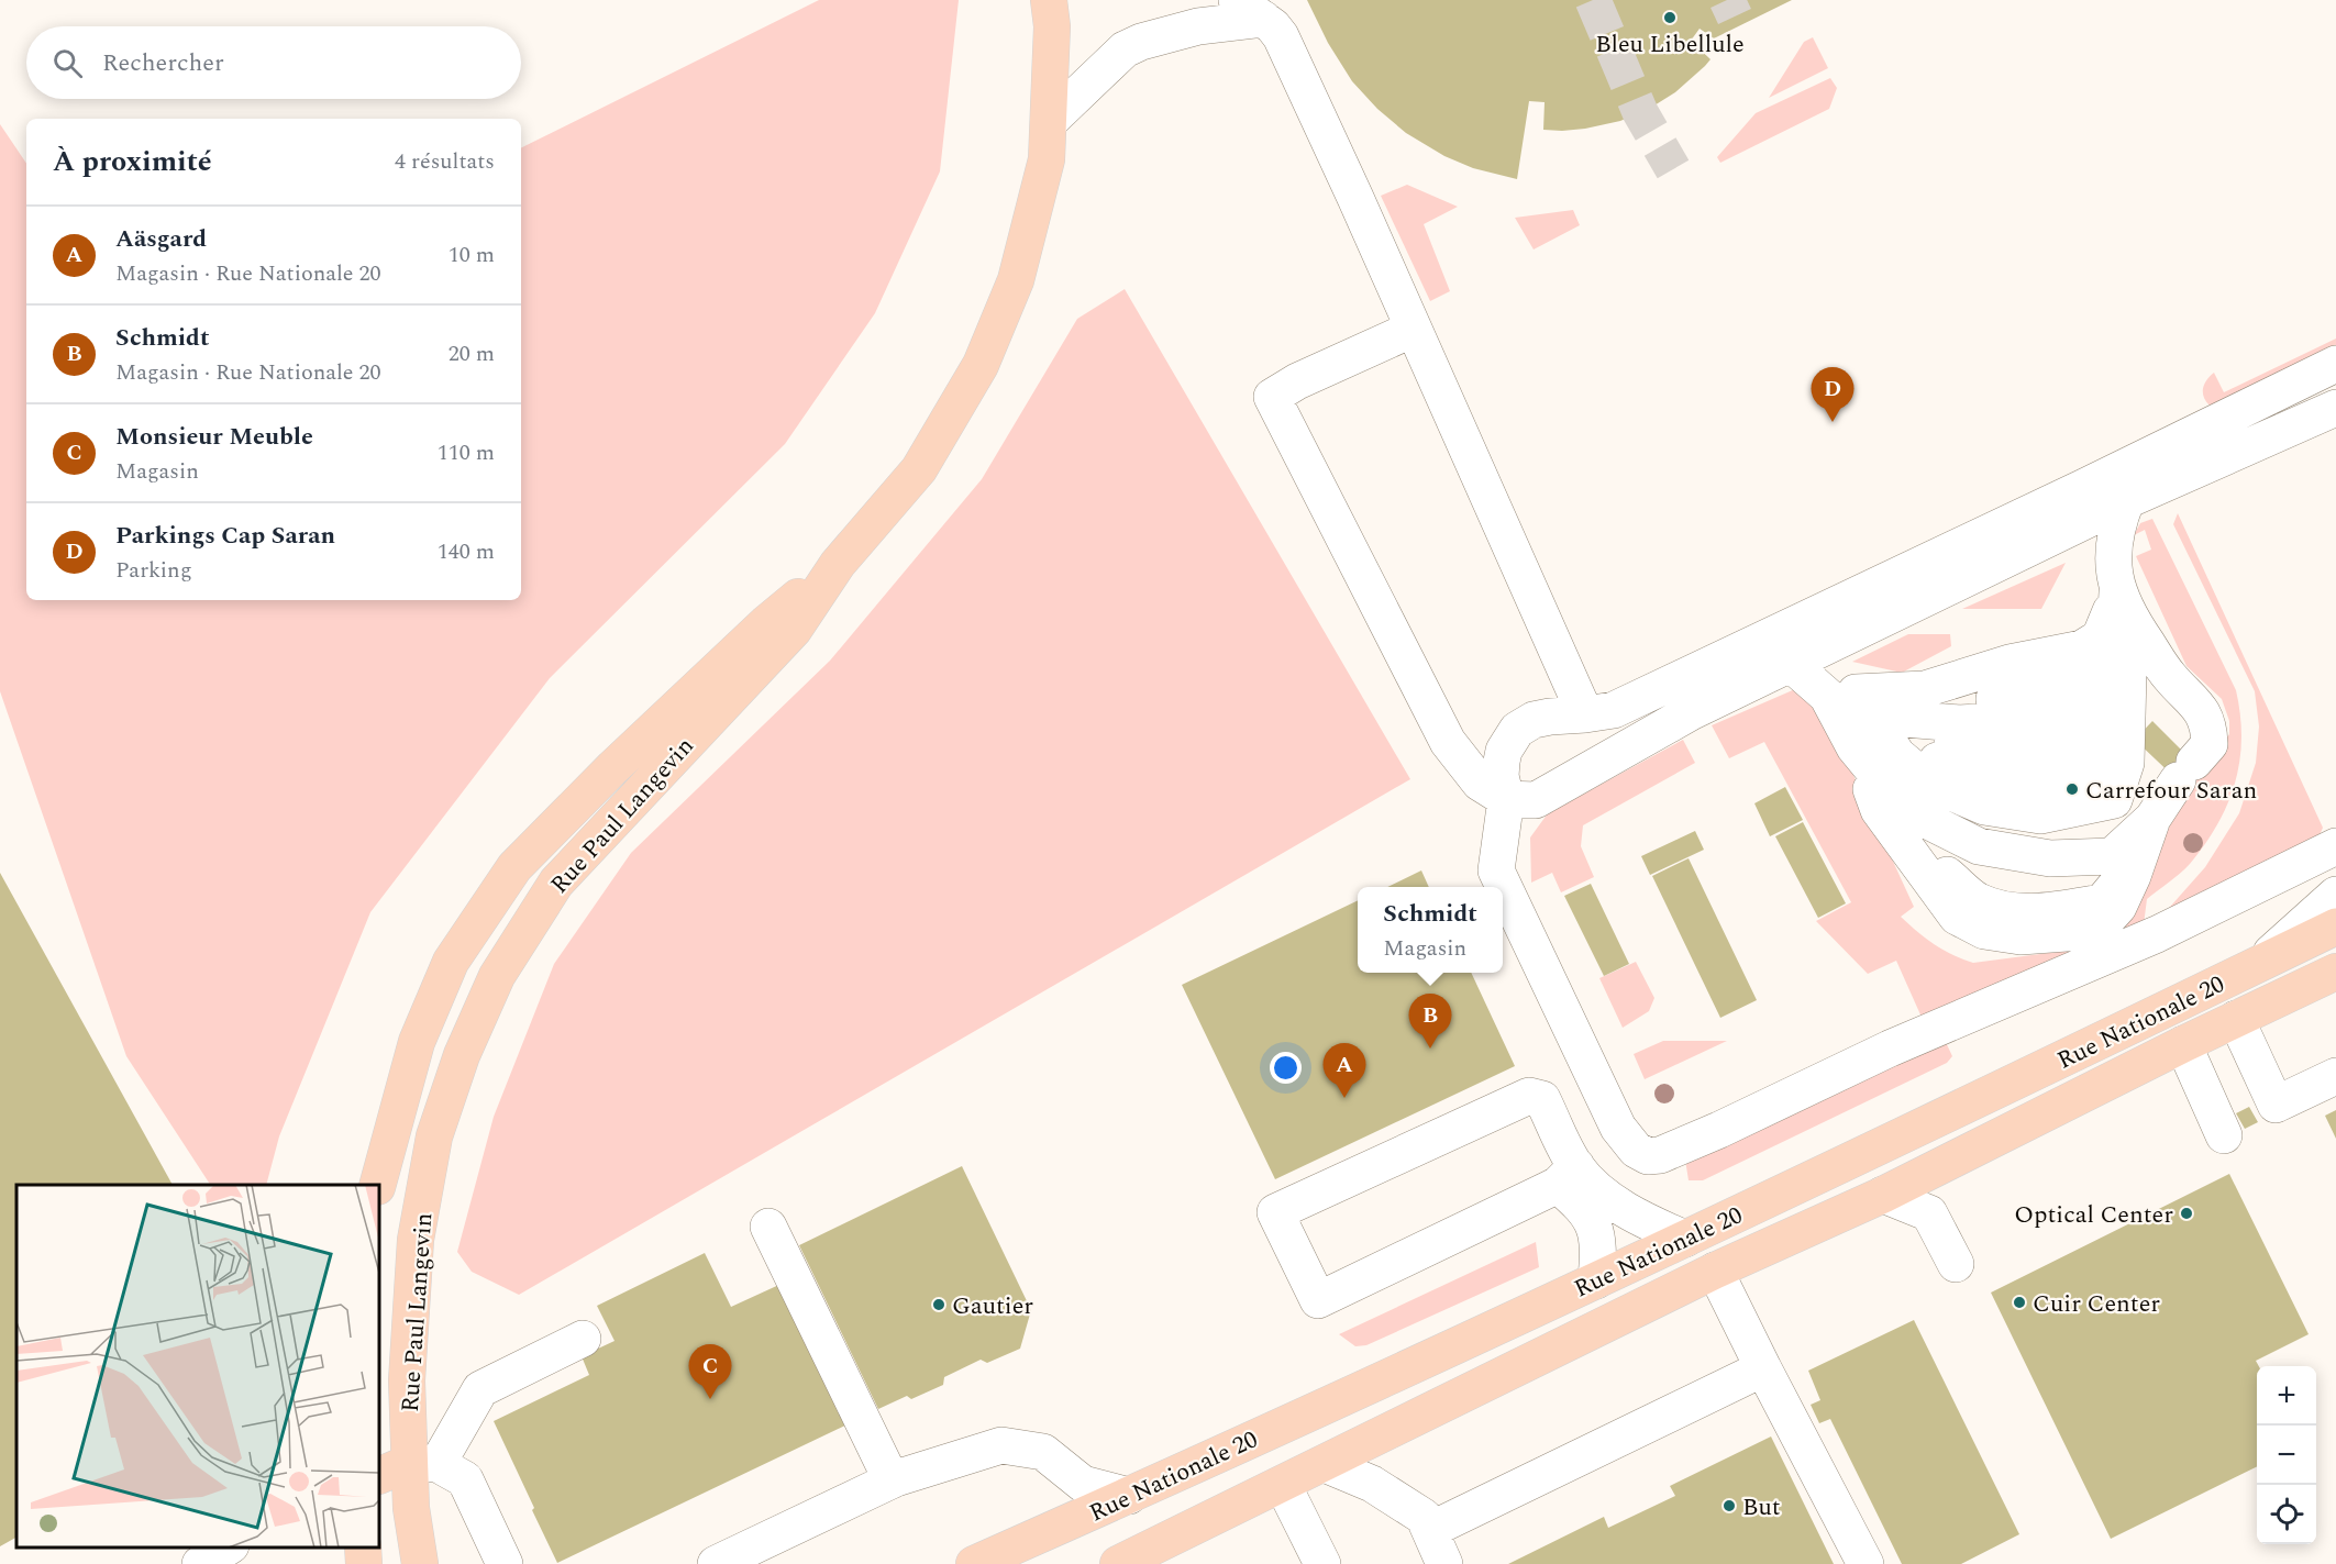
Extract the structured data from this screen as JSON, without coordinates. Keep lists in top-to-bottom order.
{
  "streets": {
    "main road": ["Rue Paul Langevin", "Rue Nationale 20"]
  },
  "places": [
    "Bleu Libellule",
    "Carrefour Saran",
    "Optical Center",
    "Cuir Center",
    "Gautier",
    "But"
  ],
  "page": {
    "search": "Rechercher",
    "heading": ["À proximité", "4 résultats"],
    "list": [
      {
        "mark": "A",
        "name": "Aäsgard",
        "note": "Magasin · Rue Nationale 20",
        "value": "10 m"
      },
      {
        "mark": "B",
        "name": "Schmidt",
        "note": "Magasin · Rue Nationale 20",
        "value": "20 m"
      },
      {
        "mark": "C",
        "name": "Monsieur Meuble",
        "note": "Magasin",
        "value": "110 m"
      },
      {
        "mark": "D",
        "name": "Parkings Cap Saran",
        "note": "Parking",
        "value": "140 m"
      }
    ],
    "pins": [
      "D",
      "B",
      "A",
      "C"
    ],
    "popup": ["Schmidt", "Magasin"],
    "map_buttons": ["+", "−"]
  }
}
